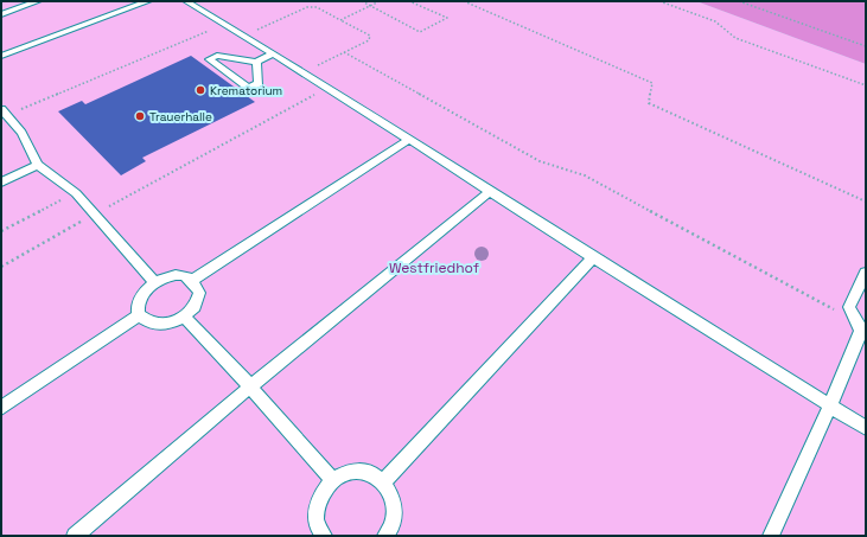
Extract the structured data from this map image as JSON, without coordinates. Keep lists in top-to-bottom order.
{
  "parks": ["Westfriedhof"],
  "places": ["Krematorium", "Trauerhalle"]
}
